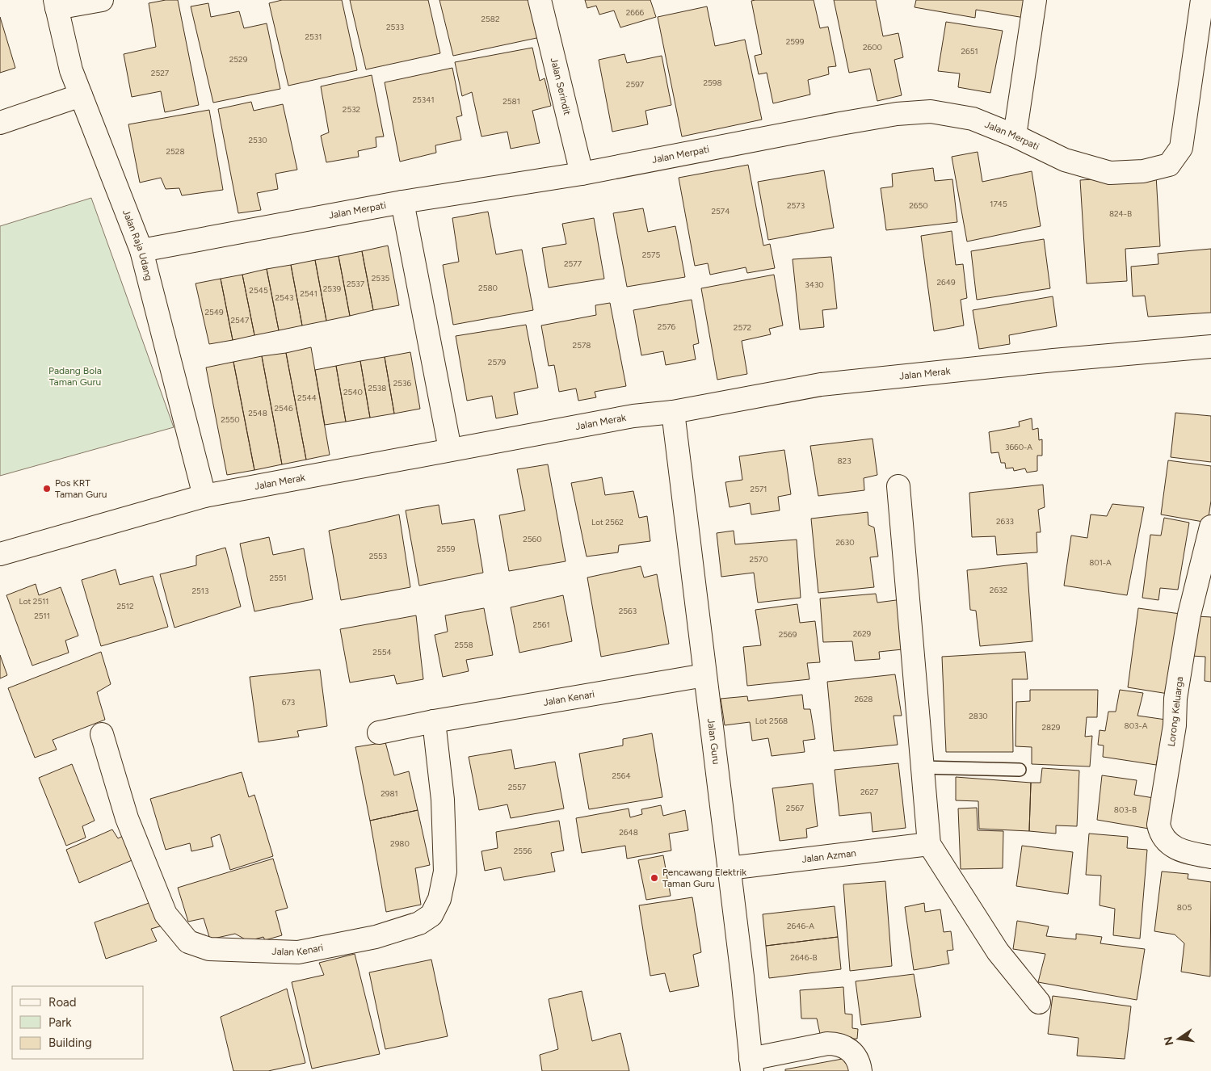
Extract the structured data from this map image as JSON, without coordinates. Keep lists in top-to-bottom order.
{
  "streets": {
    "street": [
      "Jalan Serindit",
      "Jalan Merpati",
      "Jalan Raja Udang",
      "Jalan Merak",
      "Jalan Kenari",
      "Lorong Keluarga",
      "Jalan Guru",
      "Jalan Azman"
    ]
  },
  "crossings": [
    ["Jalan Serindit", "Jalan Merpati"],
    ["Jalan Merpati", "Jalan Raja Udang"],
    ["Jalan Raja Udang", "Jalan Merak"],
    ["Jalan Merak", "Jalan Guru"],
    ["Jalan Kenari", "Jalan Guru"],
    ["Jalan Guru", "Jalan Azman"]
  ],
  "parks": ["Padang Bola Taman Guru"],
  "places": ["Pos KRT Taman Guru", "Pencawang Elektrik Taman Guru"],
  "house_numbers": [
    "2666",
    "2582",
    "2533",
    "2531",
    "2599",
    "2600",
    "2651",
    "2529",
    "2527",
    "2598",
    "2597",
    "25341",
    "2581",
    "2532",
    "2530",
    "2528",
    "1745",
    "2573",
    "2650",
    "2574",
    "824-B",
    "2575",
    "2577",
    "2535",
    "2649",
    "2537",
    "3430",
    "2580",
    "2539",
    "2545",
    "2541",
    "2543",
    "2549",
    "2547",
    "2576",
    "2572",
    "2578",
    "2579",
    "2536",
    "2538",
    "2540",
    "2544",
    "2546",
    "2548",
    "2550",
    "3660-A",
    "823",
    "2571",
    "2633",
    "Lot 2562",
    "2560",
    "2630",
    "2559",
    "2553",
    "2570",
    "801-A",
    "2551",
    "2632",
    "2513",
    "Lot 2511",
    "2512",
    "2563",
    "2511",
    "2561",
    "2629",
    "2569",
    "2558",
    "2554",
    "2628",
    "673",
    "2830",
    "Lot 2568",
    "803-A",
    "2829",
    "2564",
    "2557",
    "2627",
    "2981",
    "2567",
    "803-B",
    "2648",
    "2980",
    "2556",
    "805",
    "2646-A",
    "2646-B"
  ],
  "legend": ["Road", "Park", "Building"],
  "north": "left"
}
